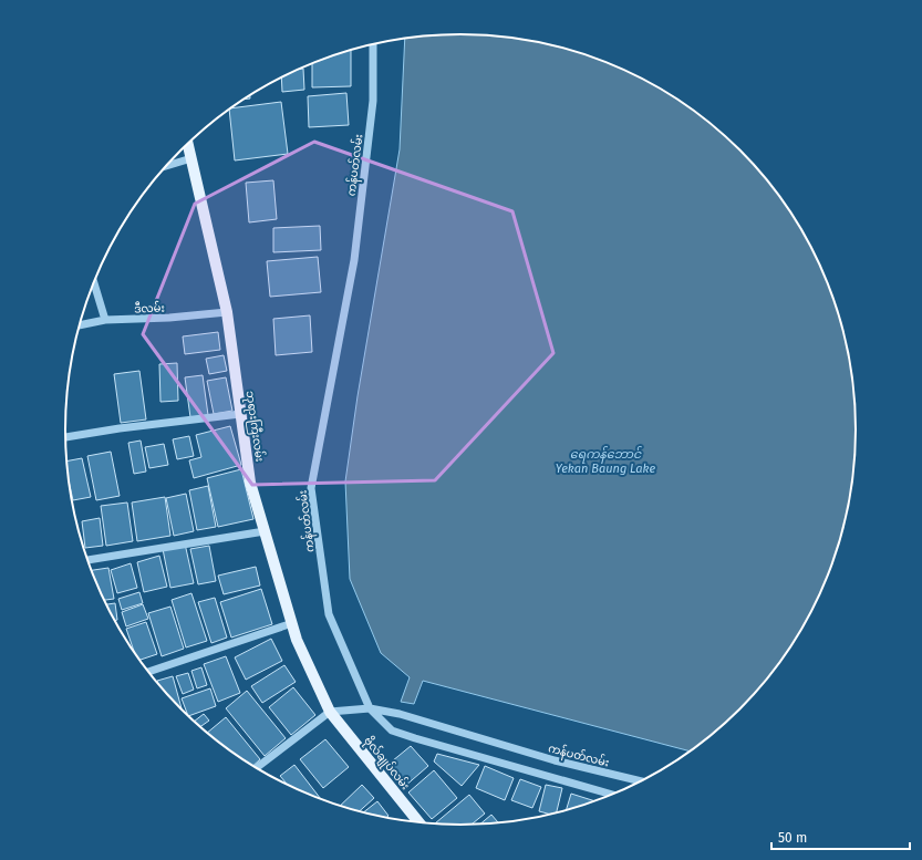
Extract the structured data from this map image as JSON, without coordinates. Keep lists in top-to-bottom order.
{
  "streets": {
    "main road": ["ဘုရားကြီးလမ်း", "ဗိုလ်ချုပ်လမ်း"],
    "street": ["ကန်ပတ်လမ်း", "ဒီလမ်း"]
  },
  "crossings": [
    ["ဒီလမ်း", "ဘုရားကြီးလမ်း"],
    ["ဘုရားကြီးလမ်း", "ဗိုလ်ချုပ်လမ်း"]
  ],
  "water": ["ရေကန်ဘောင် Yekan Baung Lake"],
  "scale_bar": "50 m"
}
